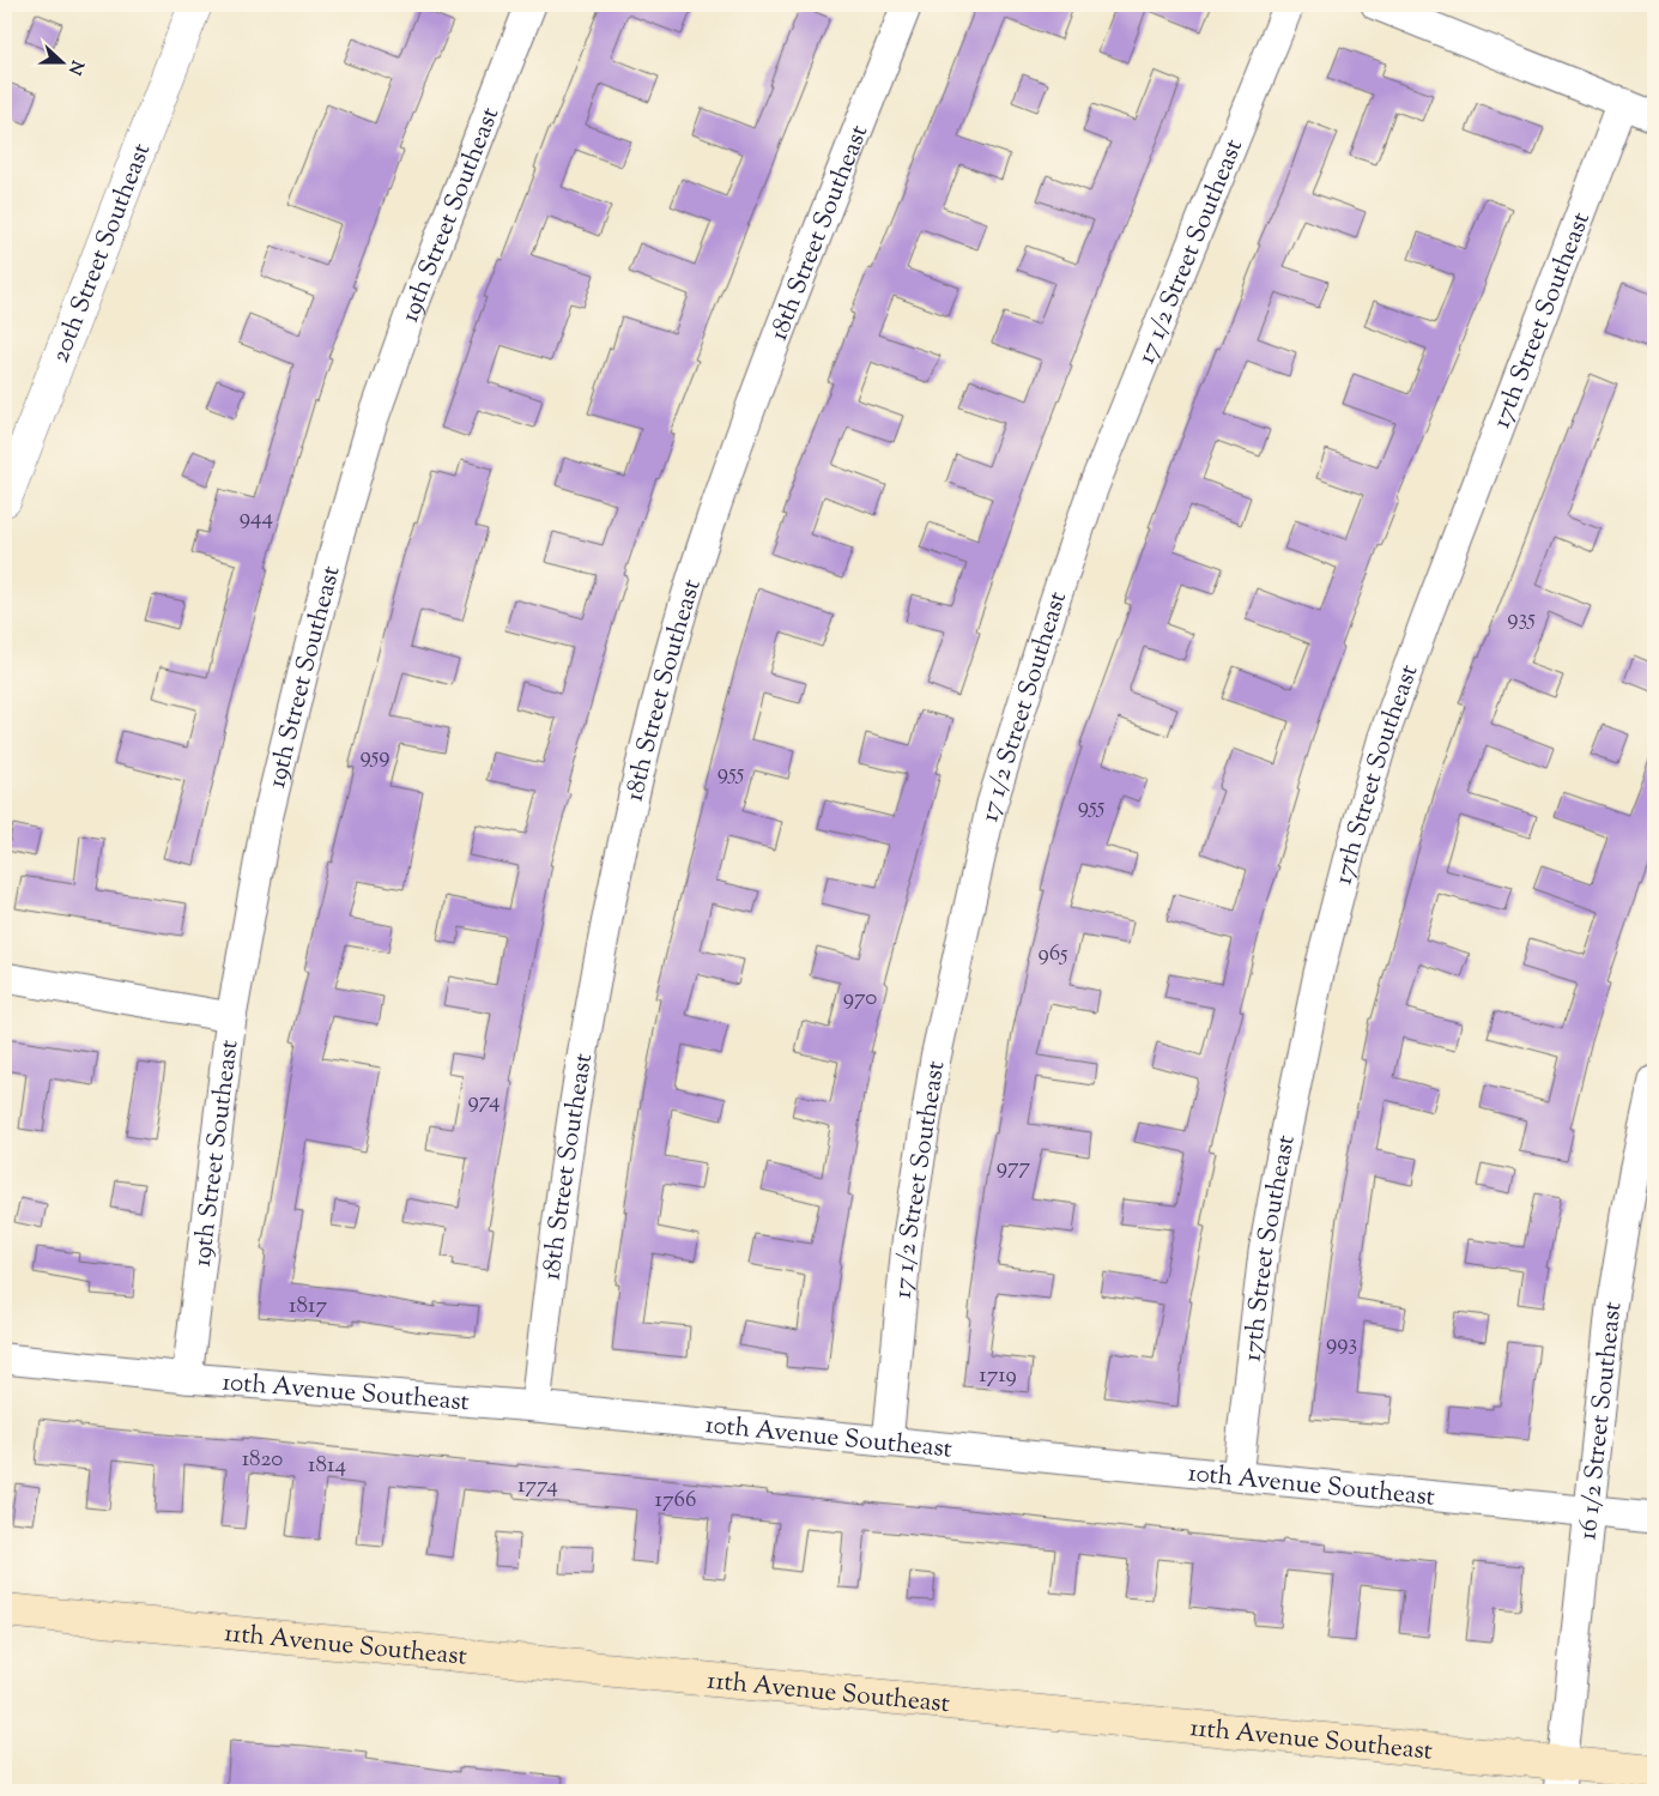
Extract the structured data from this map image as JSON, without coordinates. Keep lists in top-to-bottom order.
{
  "streets": {
    "main road": ["11th Avenue Southeast"],
    "street": [
      "19th Street Southeast",
      "18th Street Southeast",
      "17 1/2 Street Southeast",
      "20th Street Southeast",
      "17th Street Southeast",
      "10th Avenue Southeast",
      "16 1/2 Street Southeast"
    ]
  },
  "crossings": [
    ["19th Street Southeast", "10th Avenue Southeast"],
    ["18th Street Southeast", "10th Avenue Southeast"],
    ["17 1/2 Street Southeast", "10th Avenue Southeast"],
    ["17th Street Southeast", "10th Avenue Southeast"],
    ["10th Avenue Southeast", "16 1/2 Street Southeast"],
    ["16 1/2 Street Southeast", "11th Avenue Southeast"]
  ],
  "house_numbers": [
    "944",
    "935",
    "959",
    "955",
    "955",
    "965",
    "970",
    "974",
    "977",
    "1817",
    "993",
    "1719",
    "1820",
    "1814",
    "1774",
    "1766"
  ],
  "north": "right"
}
